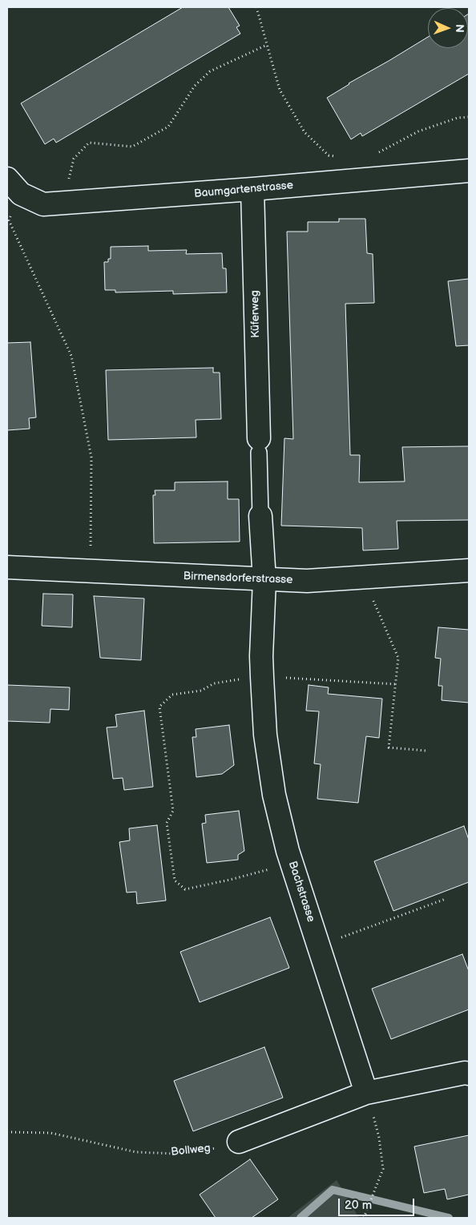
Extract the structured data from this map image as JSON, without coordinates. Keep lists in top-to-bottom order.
{
  "streets": {
    "street": [
      "Baumgartenstrasse",
      "Küferweg",
      "Birmensdorferstrasse",
      "Bachstrasse"
    ],
    "path": ["Bollweg"]
  },
  "crossings": [
    ["Baumgartenstrasse", "Küferweg"],
    ["Küferweg", "Birmensdorferstrasse"],
    ["Küferweg", "Bachstrasse"],
    ["Birmensdorferstrasse", "Bachstrasse"]
  ],
  "scale_bar": "20 m",
  "north": "right"
}
